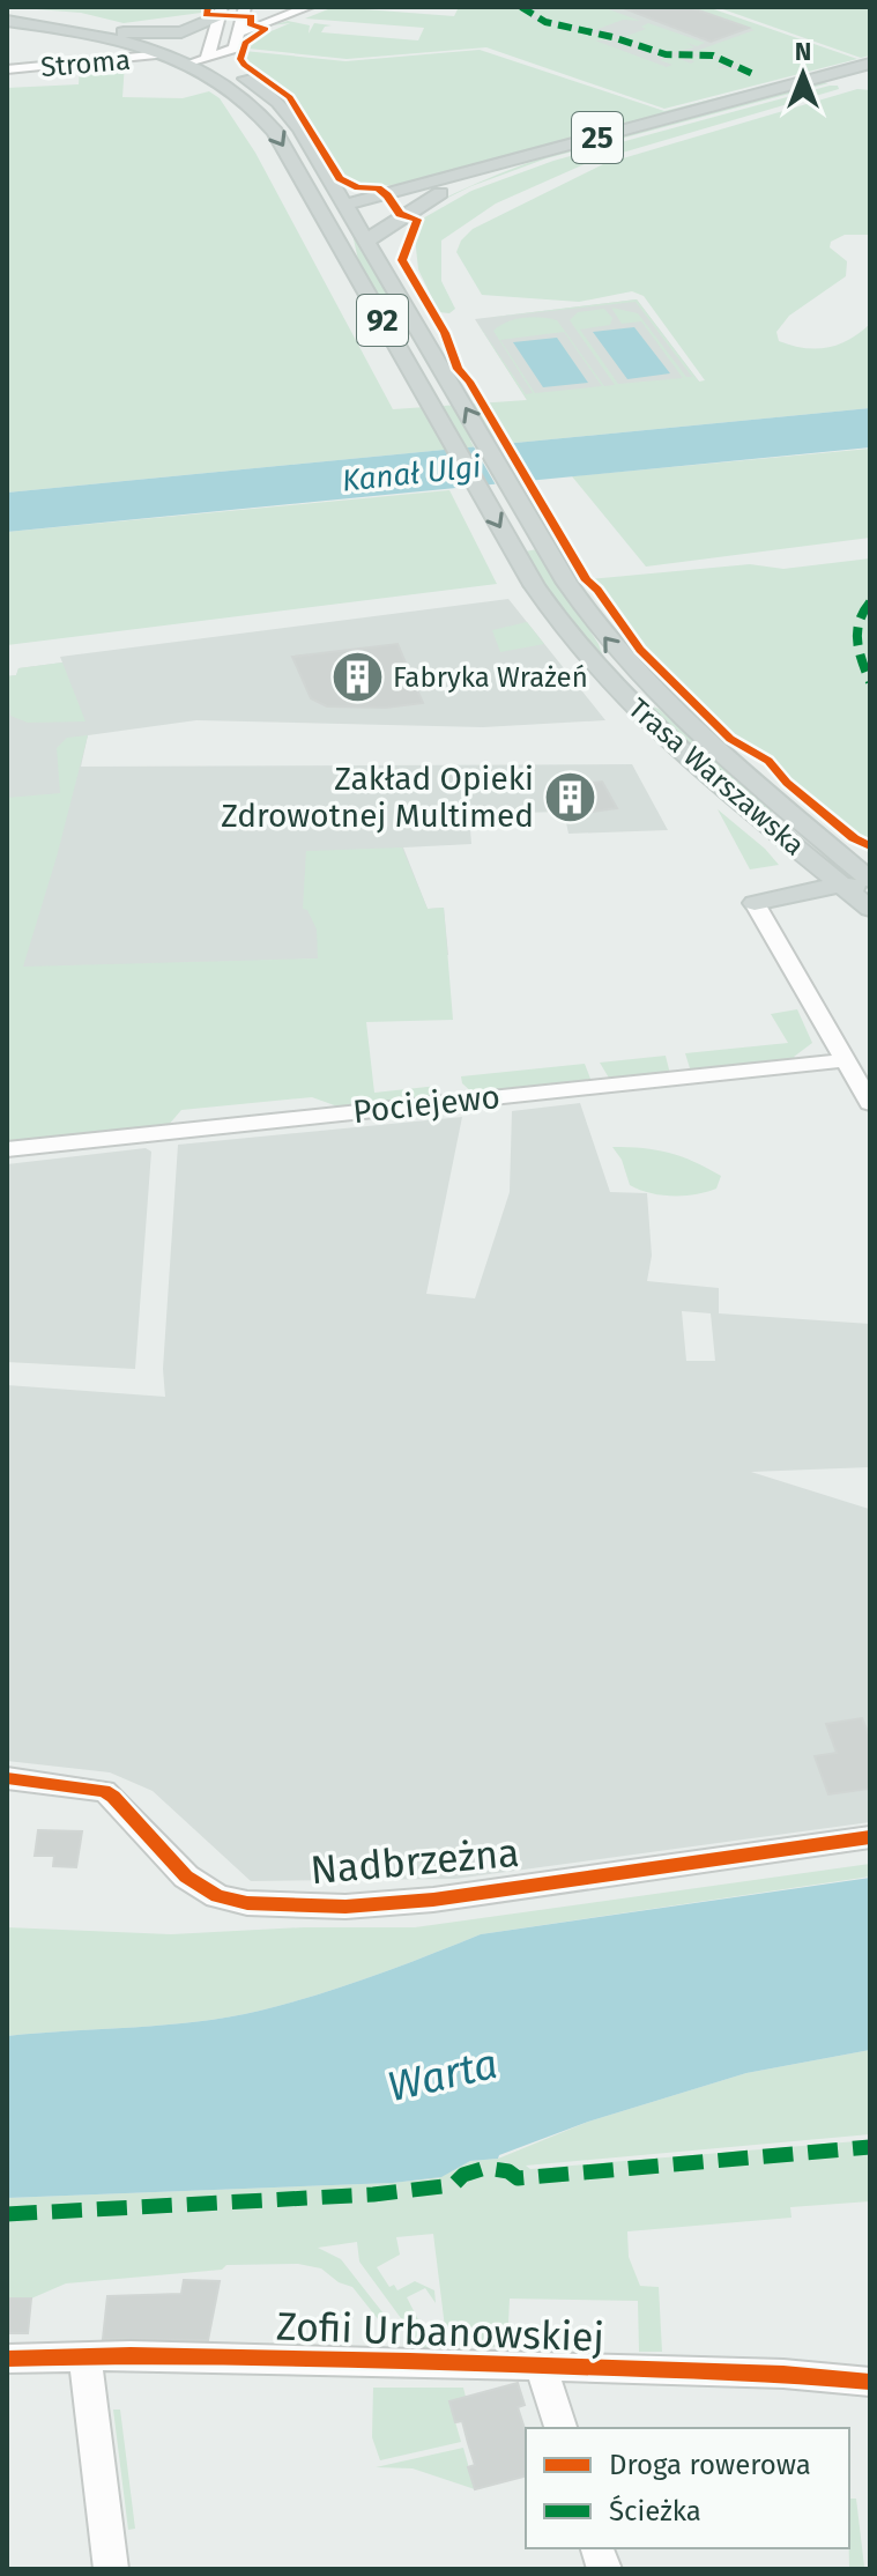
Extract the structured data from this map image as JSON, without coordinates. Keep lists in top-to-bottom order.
{
  "streets": {
    "main road": ["25", "92", "Trasa Warszawska"],
    "street": [
      "Stroma",
      "Pociejewo",
      "Nadbrzeżna",
      "Zofii Urbanowskiej"
    ]
  },
  "crossings": [
    ["25", "Trasa Warszawska"]
  ],
  "water": ["Kanał Ulgi", "Warta"],
  "places": {
    "building": ["Fabryka Wrażeń", "Zakład Opieki Zdrowotnej Multimed"]
  },
  "legend": ["Droga rowerowa", "Ścieżka"],
  "north": "top"
}
